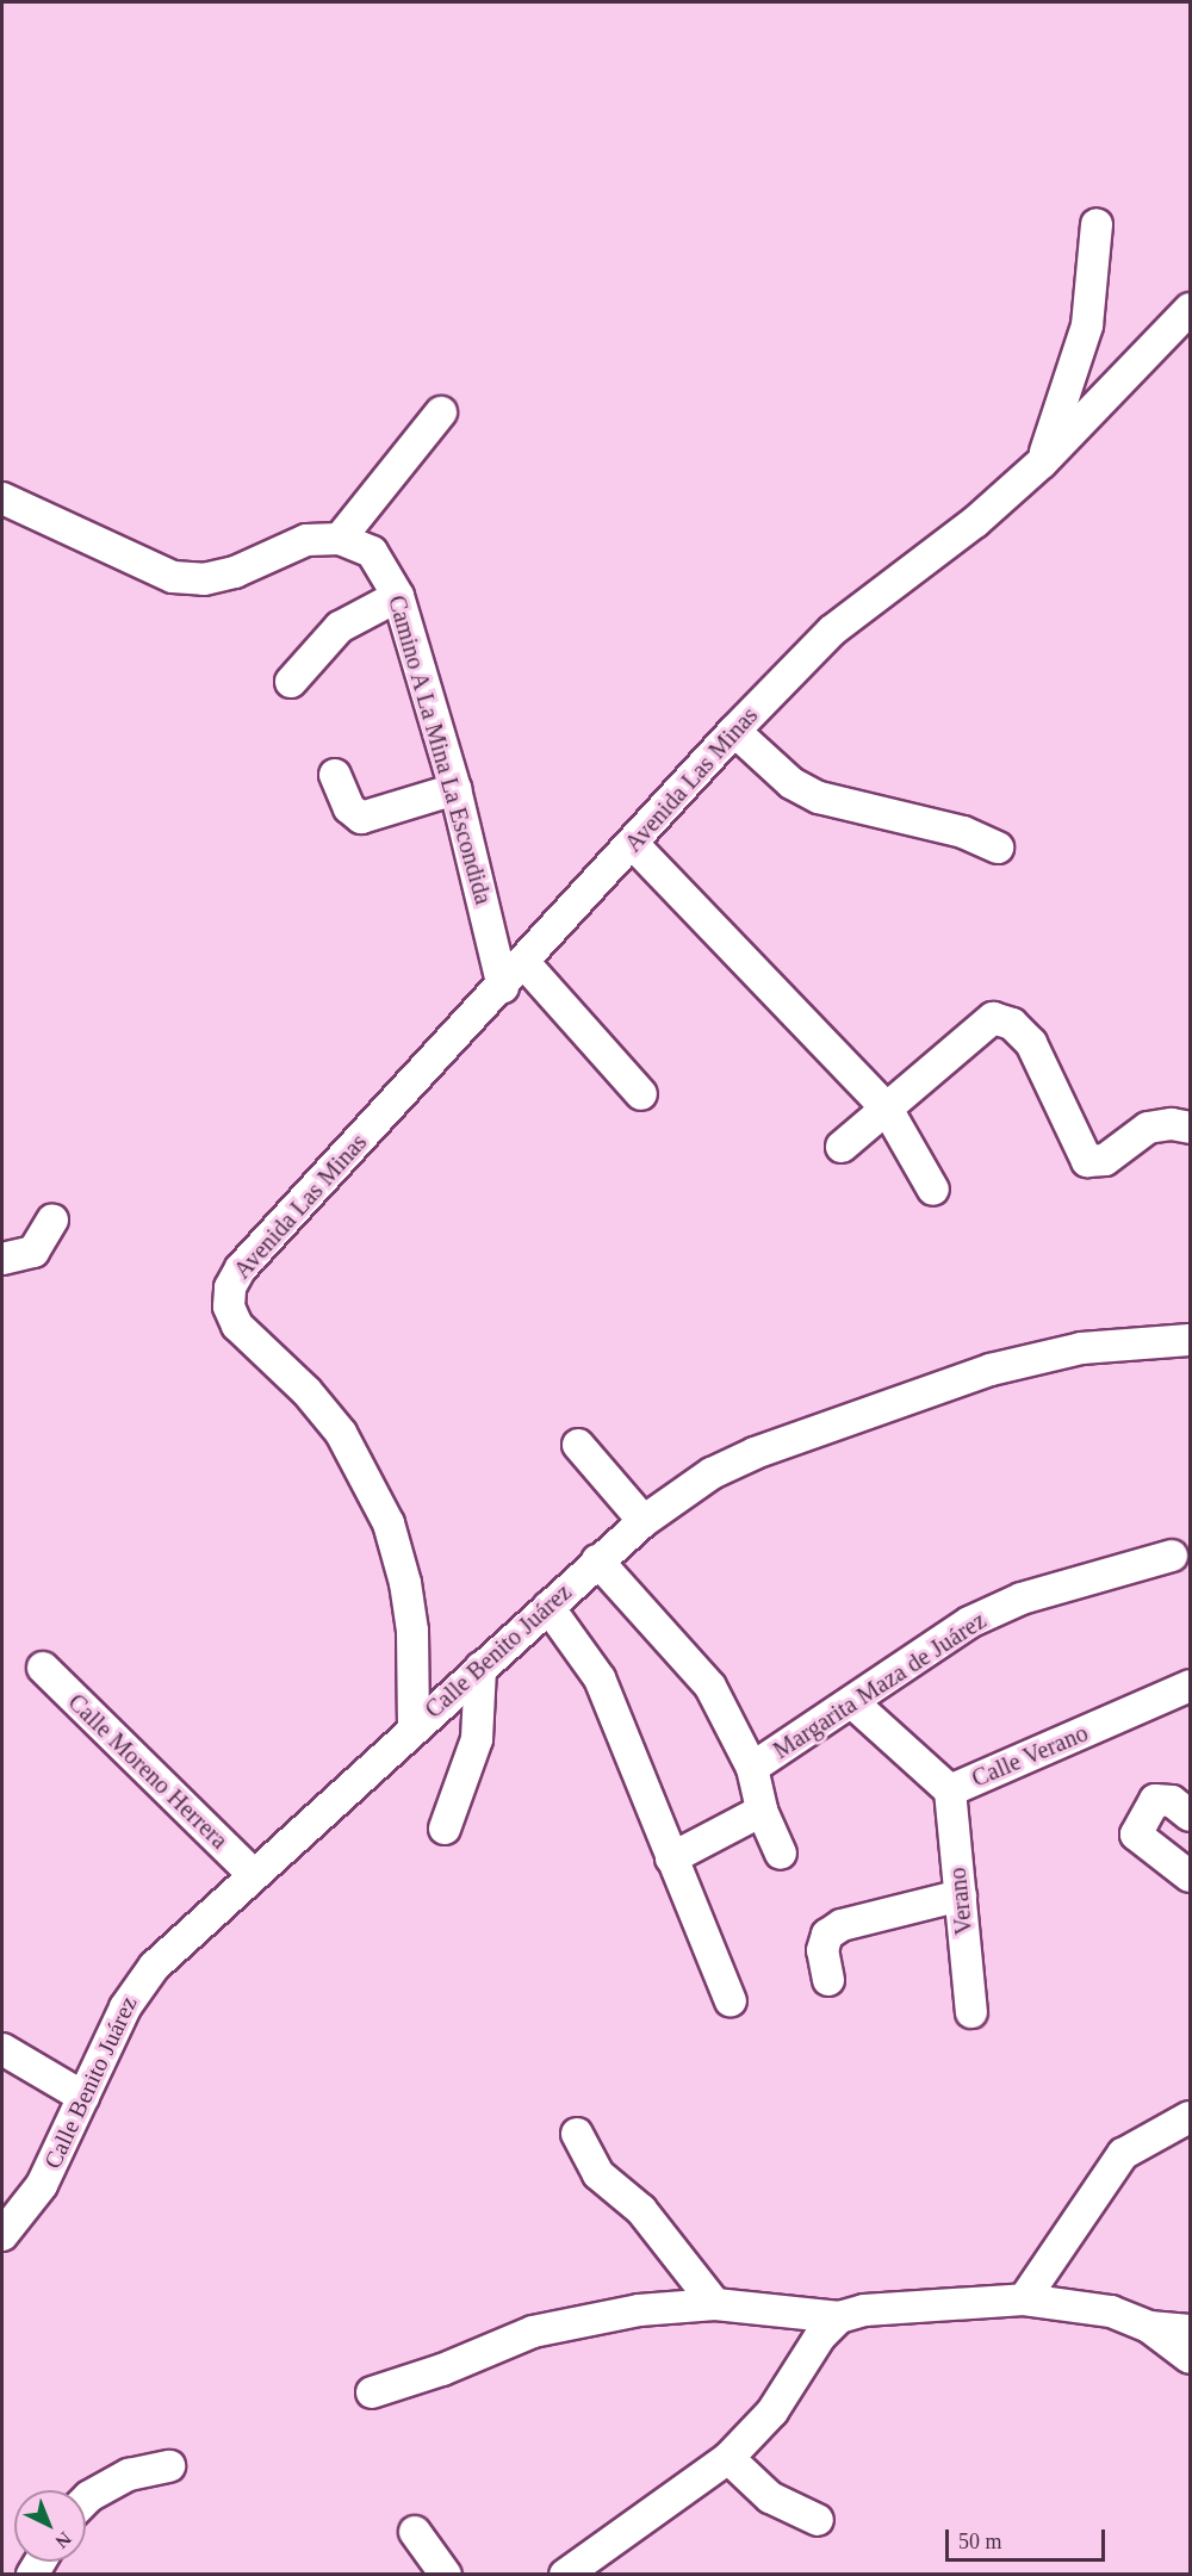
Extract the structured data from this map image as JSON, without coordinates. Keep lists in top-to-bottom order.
{
  "streets": {
    "street": [
      "Camino A La Mina La Escondida",
      "Avenida Las Minas",
      "Calle Benito Juárez",
      "Margarita Maza de Juárez",
      "Calle Verano",
      "Calle Moreno Herrera",
      "Verano"
    ]
  },
  "crossings": [
    ["Camino A La Mina La Escondida", "Avenida Las Minas"],
    ["Avenida Las Minas", "Calle Benito Juárez"],
    ["Calle Benito Juárez", "Calle Moreno Herrera"],
    ["Margarita Maza de Juárez", "Calle Verano"],
    ["Calle Verano", "Verano"]
  ],
  "scale_bar": "50 m",
  "north": "bottom right"
}
